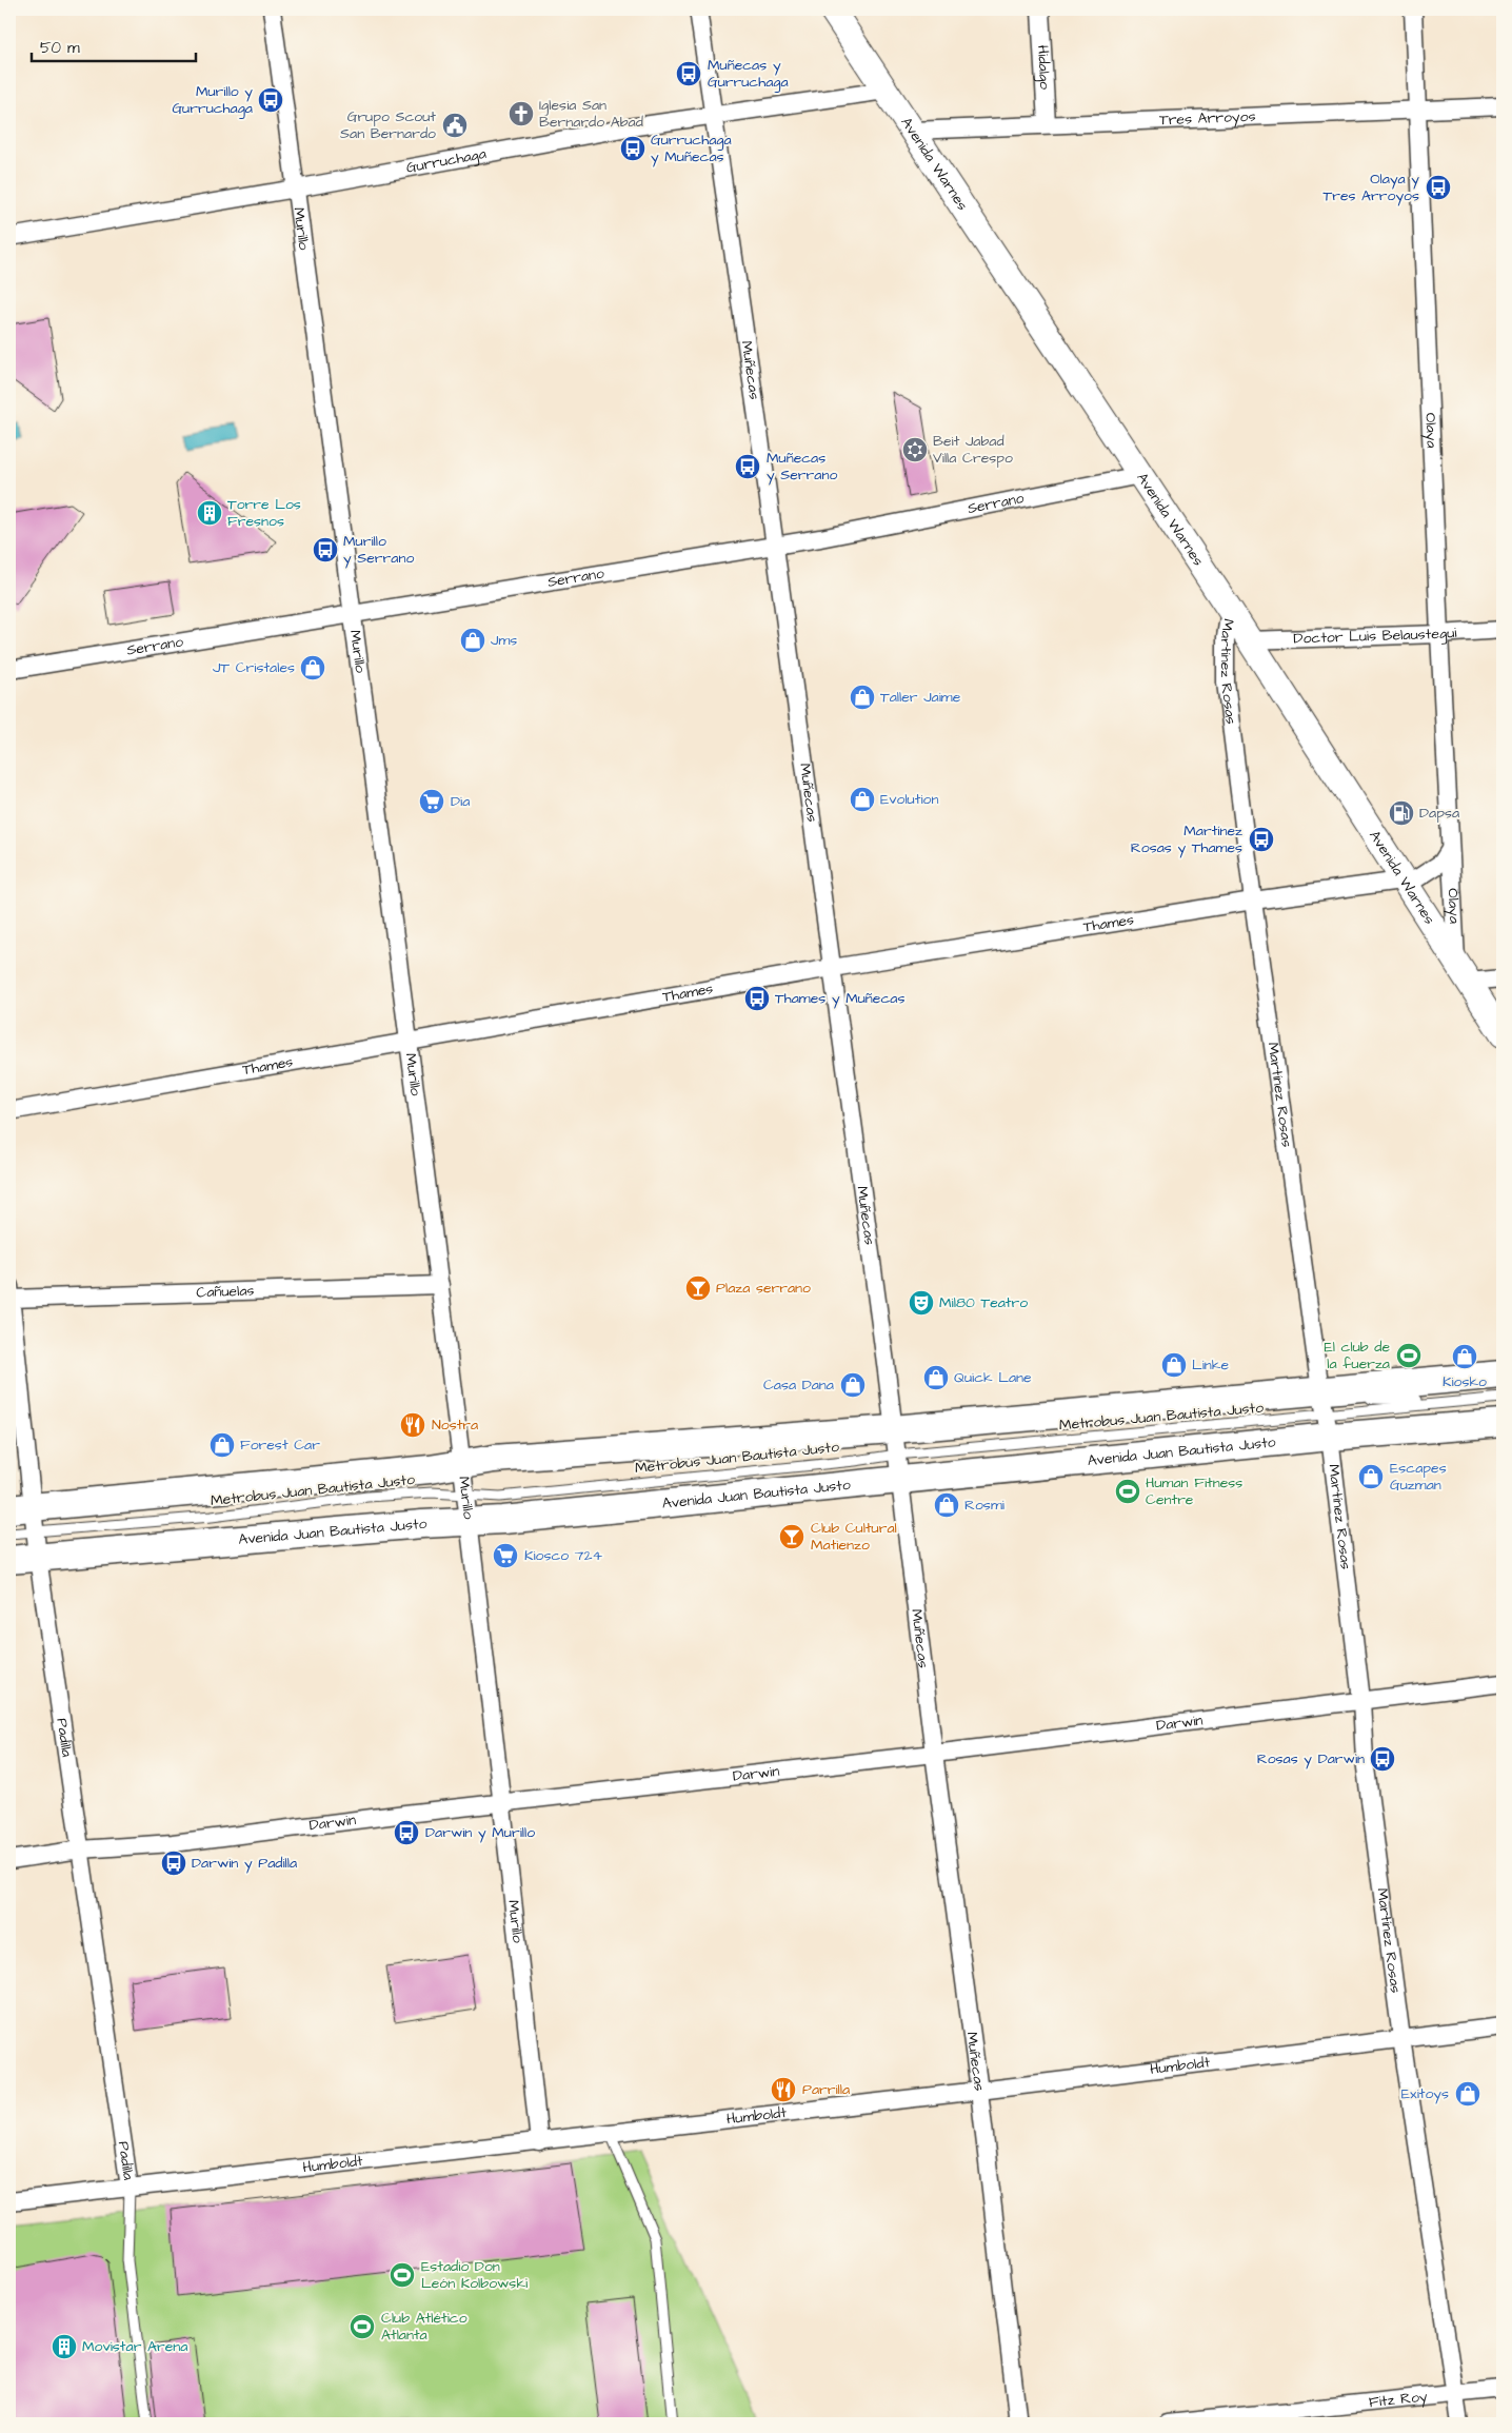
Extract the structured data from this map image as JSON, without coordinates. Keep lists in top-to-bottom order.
{
  "streets": {
    "main road": ["Avenida Warnes", "Avenida Juan Bautista Justo"],
    "street": [
      "Hidalgo",
      "Tres Arroyos",
      "Gurruchaga",
      "Murillo",
      "Muñecas",
      "Olaya",
      "Serrano",
      "Doctor Luis Belaustegui",
      "Martínez Rosas",
      "Thames",
      "Cañuelas",
      "Darwin",
      "Padilla",
      "Humboldt",
      "Fitz Roy"
    ],
    "lane": ["Metrobus Juan Bautista Justo"]
  },
  "crossings": [
    ["Hidalgo", "Tres Arroyos"],
    ["Tres Arroyos", "Avenida Warnes"],
    ["Tres Arroyos", "Olaya"],
    ["Gurruchaga", "Avenida Warnes"],
    ["Gurruchaga", "Murillo"],
    ["Gurruchaga", "Muñecas"],
    ["Avenida Warnes", "Olaya"],
    ["Avenida Warnes", "Serrano"],
    ["Avenida Warnes", "Doctor Luis Belaustegui"],
    ["Avenida Warnes", "Martínez Rosas"],
    ["Avenida Warnes", "Thames"],
    ["Murillo", "Serrano"],
    ["Murillo", "Thames"],
    ["Murillo", "Cañuelas"],
    ["Murillo", "Metrobus Juan Bautista Justo"],
    ["Murillo", "Avenida Juan Bautista Justo"],
    ["Murillo", "Darwin"],
    ["Murillo", "Humboldt"],
    ["Muñecas", "Serrano"],
    ["Muñecas", "Thames"],
    ["Muñecas", "Metrobus Juan Bautista Justo"],
    ["Muñecas", "Avenida Juan Bautista Justo"],
    ["Muñecas", "Darwin"],
    ["Muñecas", "Humboldt"],
    ["Olaya", "Doctor Luis Belaustegui"],
    ["Olaya", "Thames"],
    ["Martínez Rosas", "Thames"],
    ["Martínez Rosas", "Avenida Juan Bautista Justo"],
    ["Martínez Rosas", "Darwin"],
    ["Martínez Rosas", "Humboldt"],
    ["Martínez Rosas", "Fitz Roy"],
    ["Cañuelas", "Padilla"],
    ["Metrobus Juan Bautista Justo", "Avenida Juan Bautista Justo"],
    ["Metrobus Juan Bautista Justo", "Padilla"],
    ["Avenida Juan Bautista Justo", "Padilla"],
    ["Darwin", "Padilla"],
    ["Padilla", "Humboldt"]
  ],
  "places": {
    "bus stop": [
      "Muñecas y Gurruchaga",
      "Murillo y Gurruchaga",
      "Gurruchaga y Muñecas",
      "Olaya y Tres Arroyos",
      "Muñecas y Serrano",
      "Murillo y Serrano",
      "Martínez Rosas y Thames",
      "Thames y Muñecas",
      "Rosas y Darwin",
      "Darwin y Murillo",
      "Darwin y Padilla"
    ],
    "church": ["Iglesia San Bernardo Abad"],
    "public building": ["Grupo Scout San Bernardo"],
    "synagogue": ["Beit Jabad Villa Crespo"],
    "building": ["Torre Los Fresnos", "Movistar Arena"],
    "shop": [
      "Jms",
      "JT Cristales",
      "Taller Jaime",
      "Evolution",
      "Kiosko",
      "Linke",
      "Quick Lane",
      "Casa Dana",
      "Forest Car",
      "Escapes Guzman",
      "Rosmi",
      "Exitoys"
    ],
    "supermarket": ["Dia", "Kiosco 724"],
    "fuel station": ["Dapsa"],
    "bar": ["Plaza serrano", "Club Cultural Matienzo"],
    "theatre": ["Mil80 Teatro"],
    "sports": [
      "El club de la fuerza",
      "Human Fitness Centre",
      "Estadio Don León Kolbowski",
      "Club Atlético Atlanta"
    ],
    "restaurant": ["Nostra", "Parrilla"]
  },
  "scale_bar": "50 m"
}
